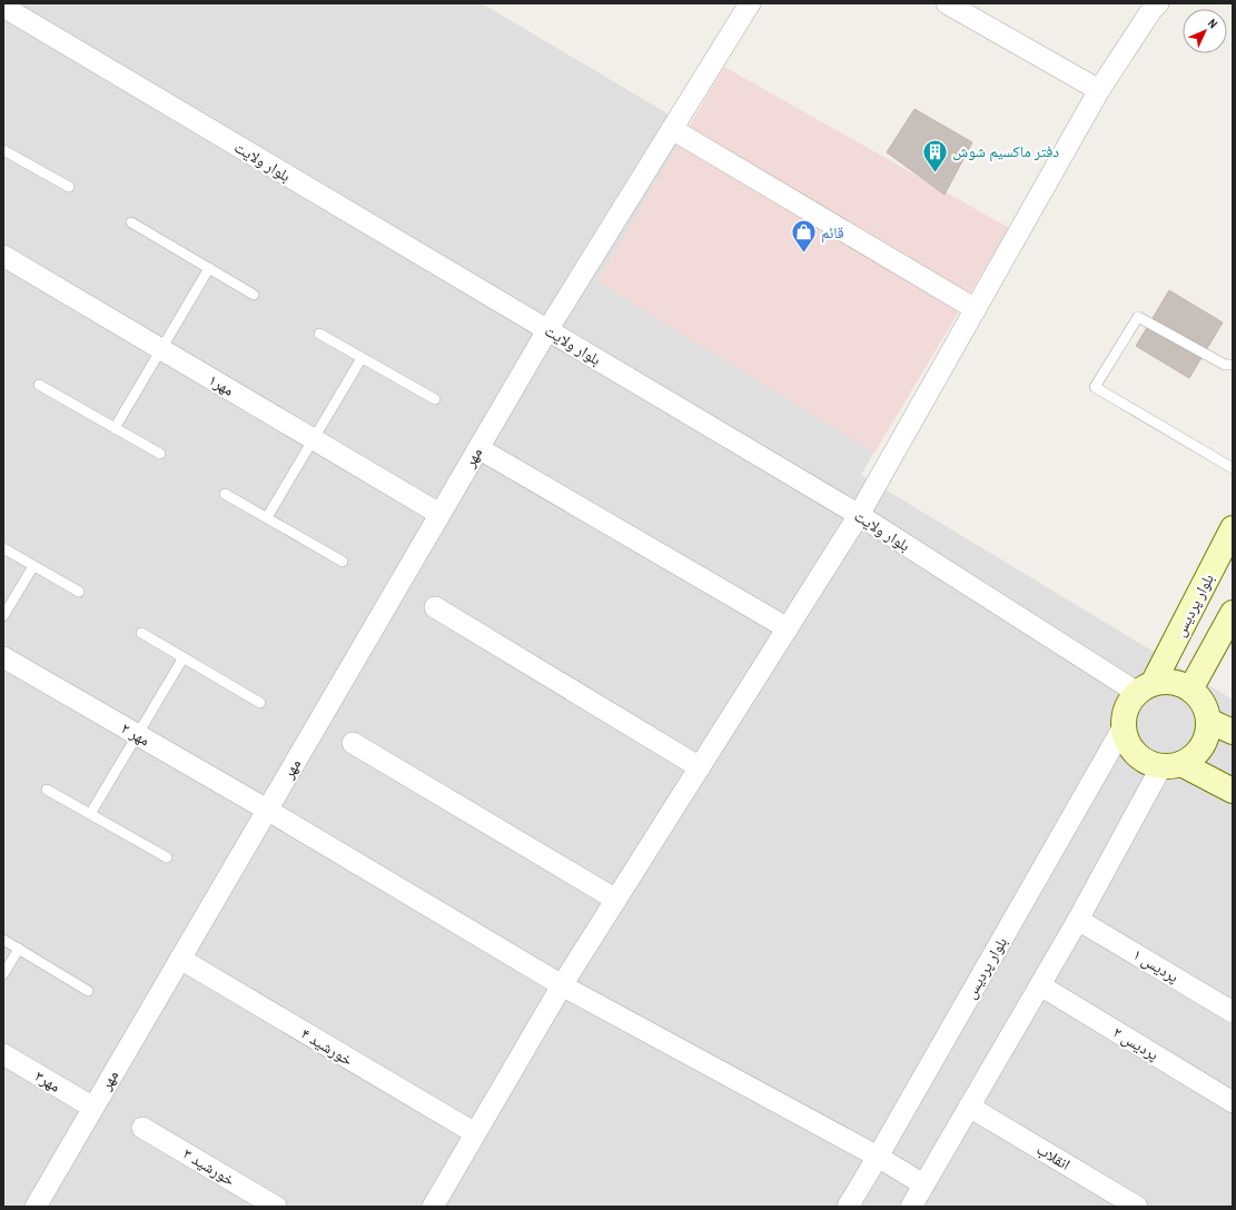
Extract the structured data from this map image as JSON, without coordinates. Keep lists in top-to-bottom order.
{
  "streets": {
    "street": [
      "بلوار ولایت",
      "مهر۱",
      "مهر",
      "بلوار پردیس",
      "مهر ۲",
      "پردیس ۱",
      "پردیس ۲",
      "خورشید ۴",
      "مهر۳",
      "انقلاب",
      "خورشید ۳"
    ]
  },
  "crossings": [
    ["بلوار ولایت", "مهر"],
    ["بلوار ولایت", "بلوار پردیس"],
    ["مهر۱", "مهر"],
    ["مهر", "مهر ۲"],
    ["مهر", "خورشید ۴"],
    ["مهر", "مهر۳"],
    ["بلوار پردیس", "مهر ۲"]
  ],
  "places": {
    "building": ["دفتر ماکسیم شوش"],
    "shop": ["قائم"]
  },
  "north": "top right"
}
